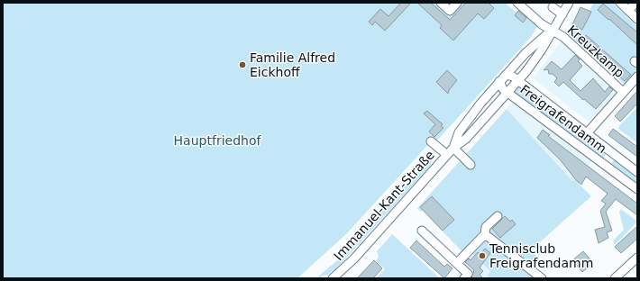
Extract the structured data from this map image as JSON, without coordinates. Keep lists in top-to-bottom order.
{
  "streets": {
    "street": ["Kreuzkamp", "Freigrafendamm", "Immanuel-Kant-Straße"]
  },
  "crossings": [
    ["Kreuzkamp", "Freigrafendamm"],
    ["Kreuzkamp", "Immanuel-Kant-Straße"],
    ["Freigrafendamm", "Immanuel-Kant-Straße"]
  ],
  "parks": ["Hauptfriedhof"],
  "places": ["Familie Alfred Eickhoff", "Tennisclub Freigrafendamm"]
}
